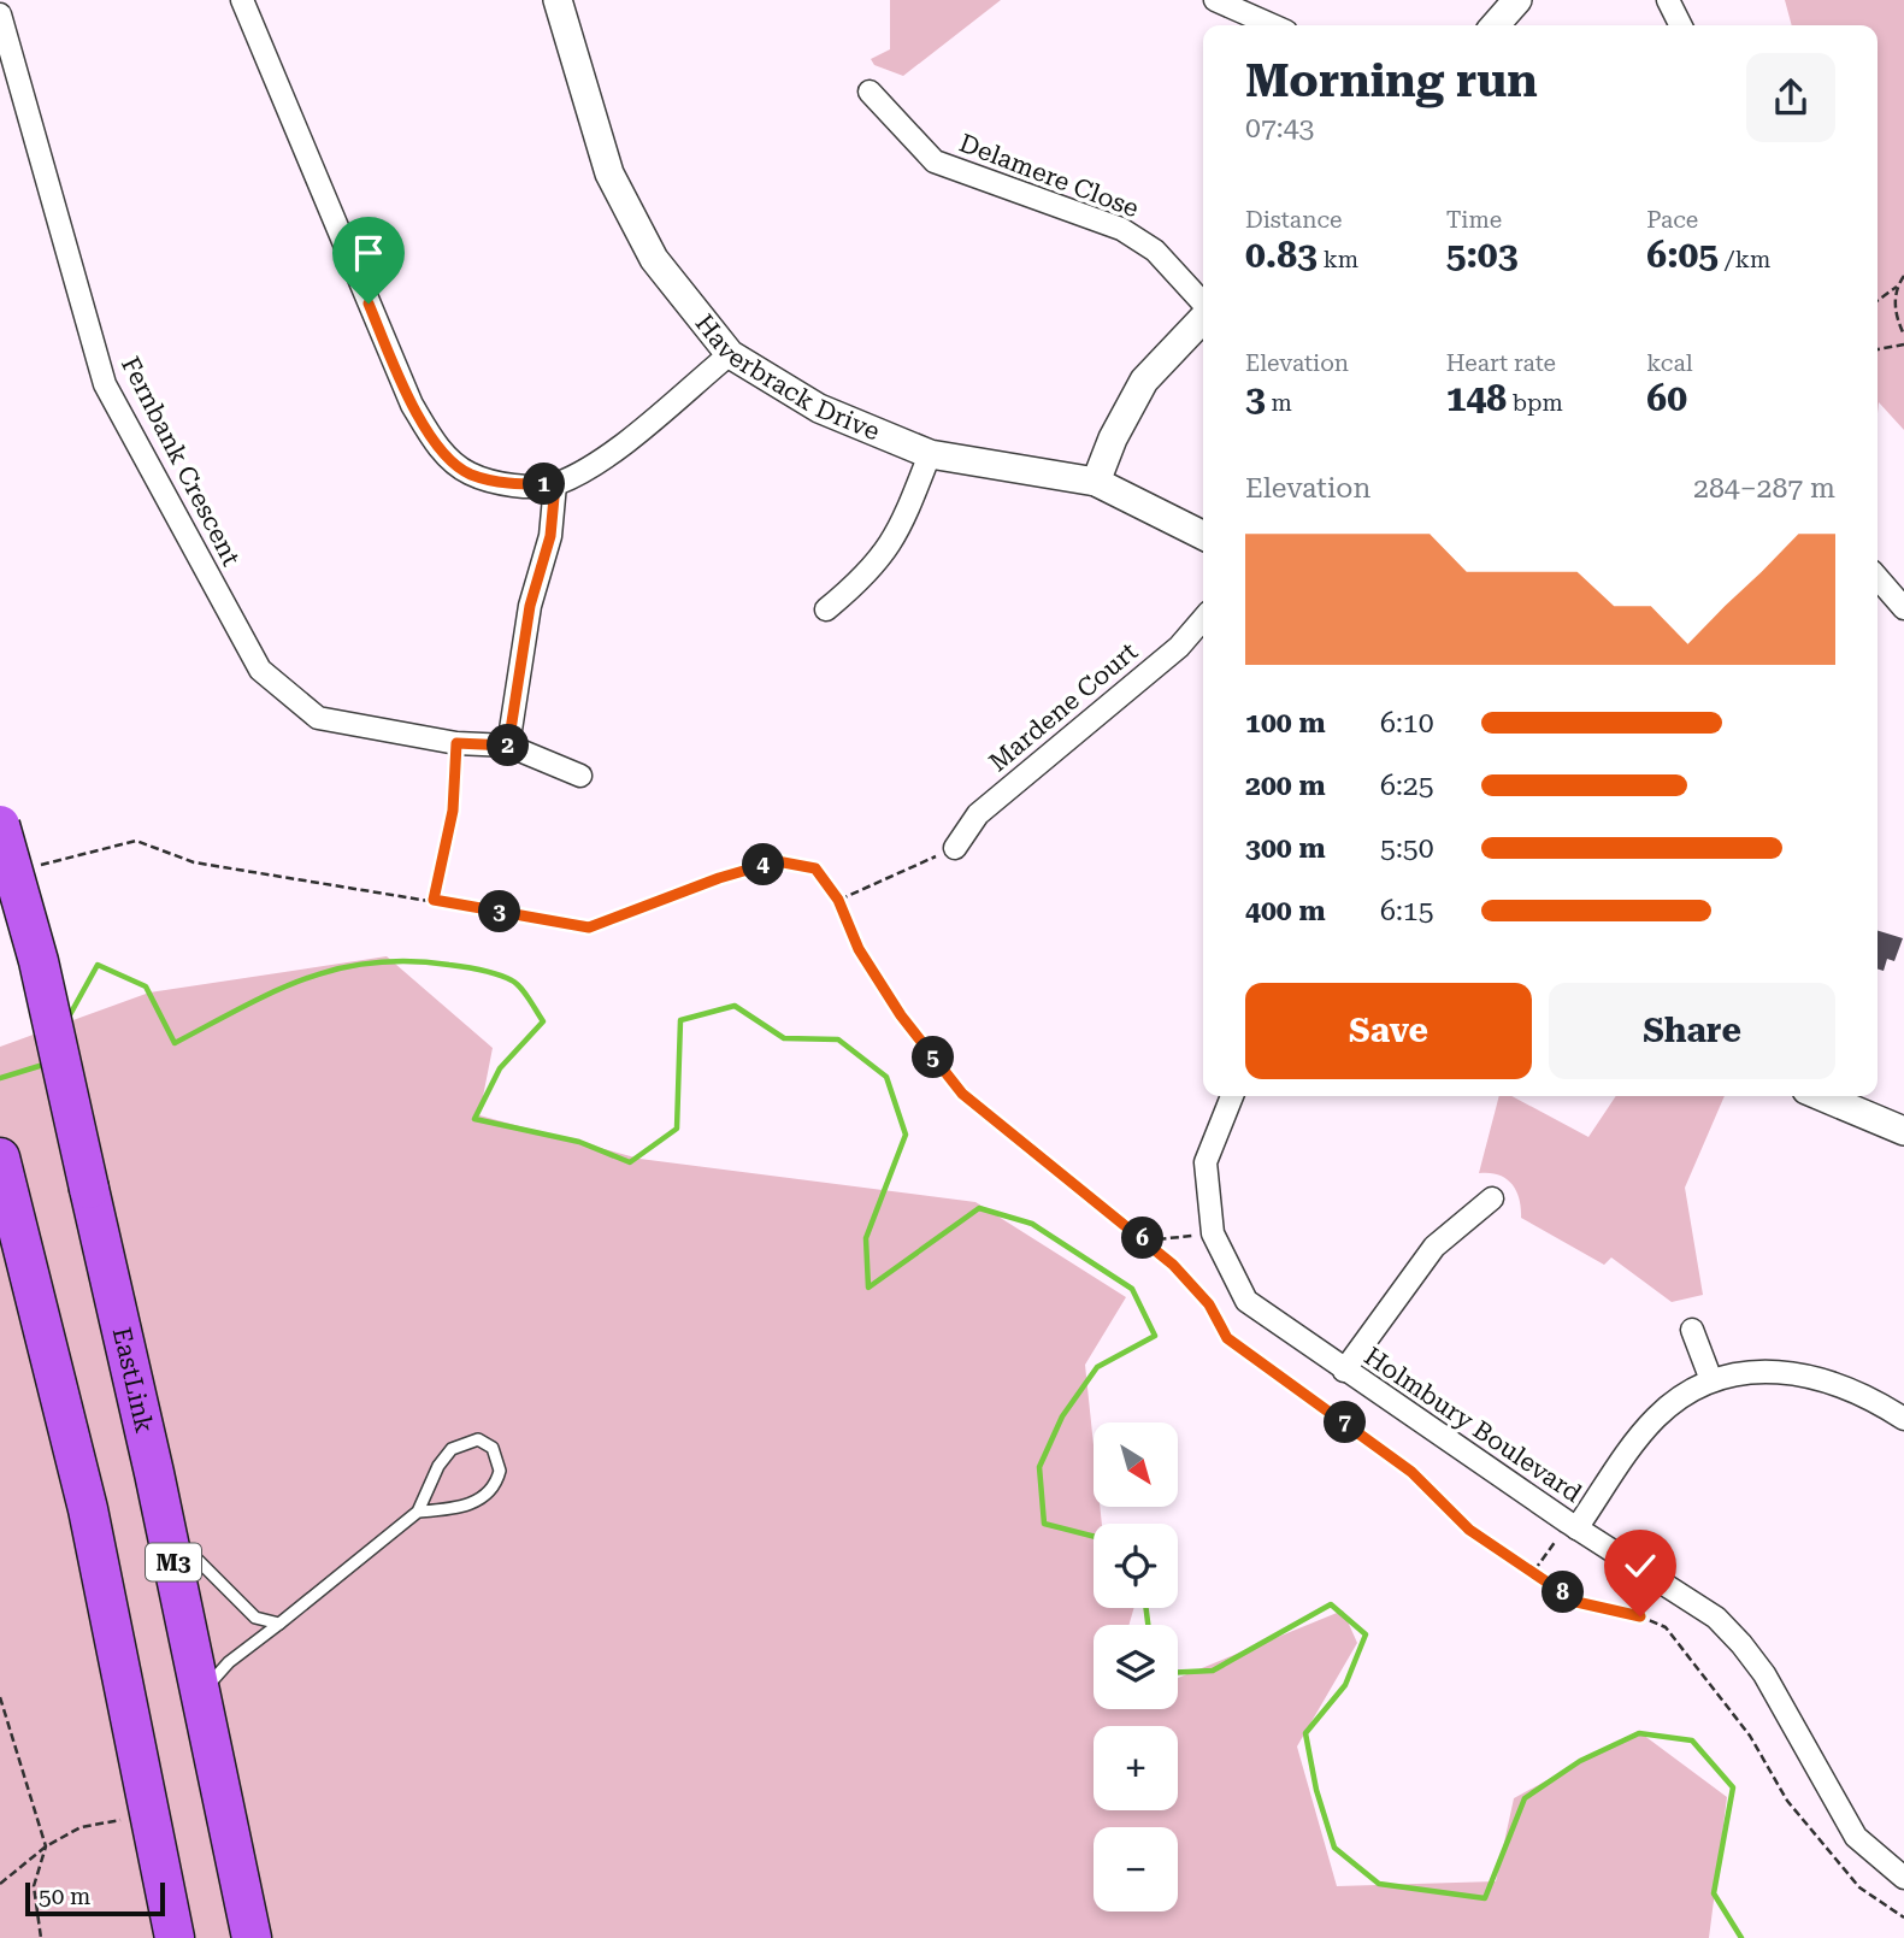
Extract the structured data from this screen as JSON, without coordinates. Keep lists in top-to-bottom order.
{
  "streets": {
    "highway": ["EastLink", "M3"],
    "street": [
      "Delamere Close",
      "Haverbrack Drive",
      "Fernbank Crescent",
      "Mardene Court",
      "Holmbury Boulevard"
    ]
  },
  "scale_bar": "50 m",
  "north": "bottom right",
  "page": {
    "heading": ["Morning run", "07:43"],
    "stats": [
      ["Distance", "0.83 km"],
      ["Time", "5:03"],
      ["Pace", "6:05 /km"],
      ["Elevation", "3 m"],
      ["Heart rate", "148 bpm"],
      ["kcal", "60"]
    ],
    "chart": ["Elevation", "284–287 m"],
    "pins": [
      "1",
      "2",
      "4",
      "3",
      "5",
      "6",
      "7",
      "8"
    ],
    "list": [
      {
        "name": "100 m",
        "note": "6:10"
      },
      {
        "name": "200 m",
        "note": "6:25"
      },
      {
        "name": "300 m",
        "note": "5:50"
      },
      {
        "name": "400 m",
        "note": "6:15"
      }
    ],
    "buttons": ["Save", "Share"],
    "map_buttons": ["+", "−"],
    "scale": "50 m"
  }
}
